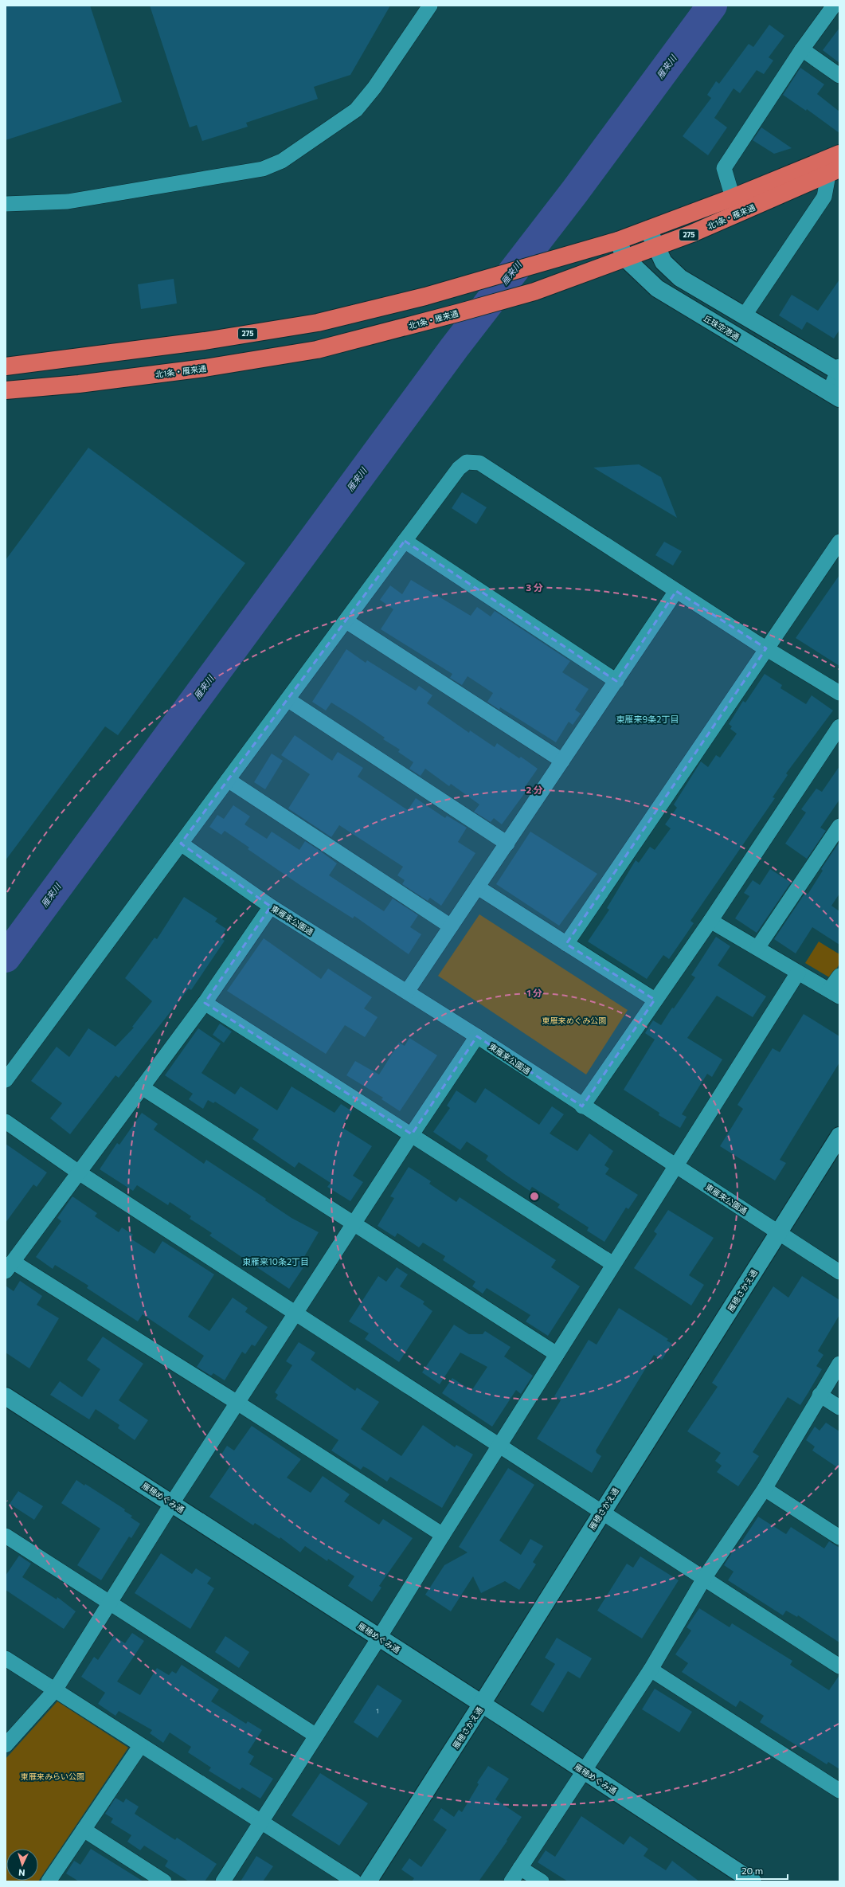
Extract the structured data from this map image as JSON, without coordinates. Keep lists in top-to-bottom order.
{
  "streets": {
    "highway": ["北1条・雁来通", "275"],
    "street": [
      "丘珠空港通",
      "東雁来公園通",
      "雁穂さかえ通",
      "雁穂めぐみ通"
    ]
  },
  "crossings": [
    ["北1条・雁来通", "丘珠空港通"],
    ["275", "丘珠空港通"],
    ["東雁来公園通", "雁穂さかえ通"],
    ["雁穂さかえ通", "雁穂めぐみ通"]
  ],
  "districts": ["東雁来9条2丁目", "東雁来10条2丁目"],
  "water": ["雁来川"],
  "parks": ["東雁来めぐみ公園", "東雁来みらい公園"],
  "house_numbers": ["1"],
  "scale_bar": "20 m",
  "north": "bottom",
  "rings": ["3 分", "2 分", "1 分"]
}
